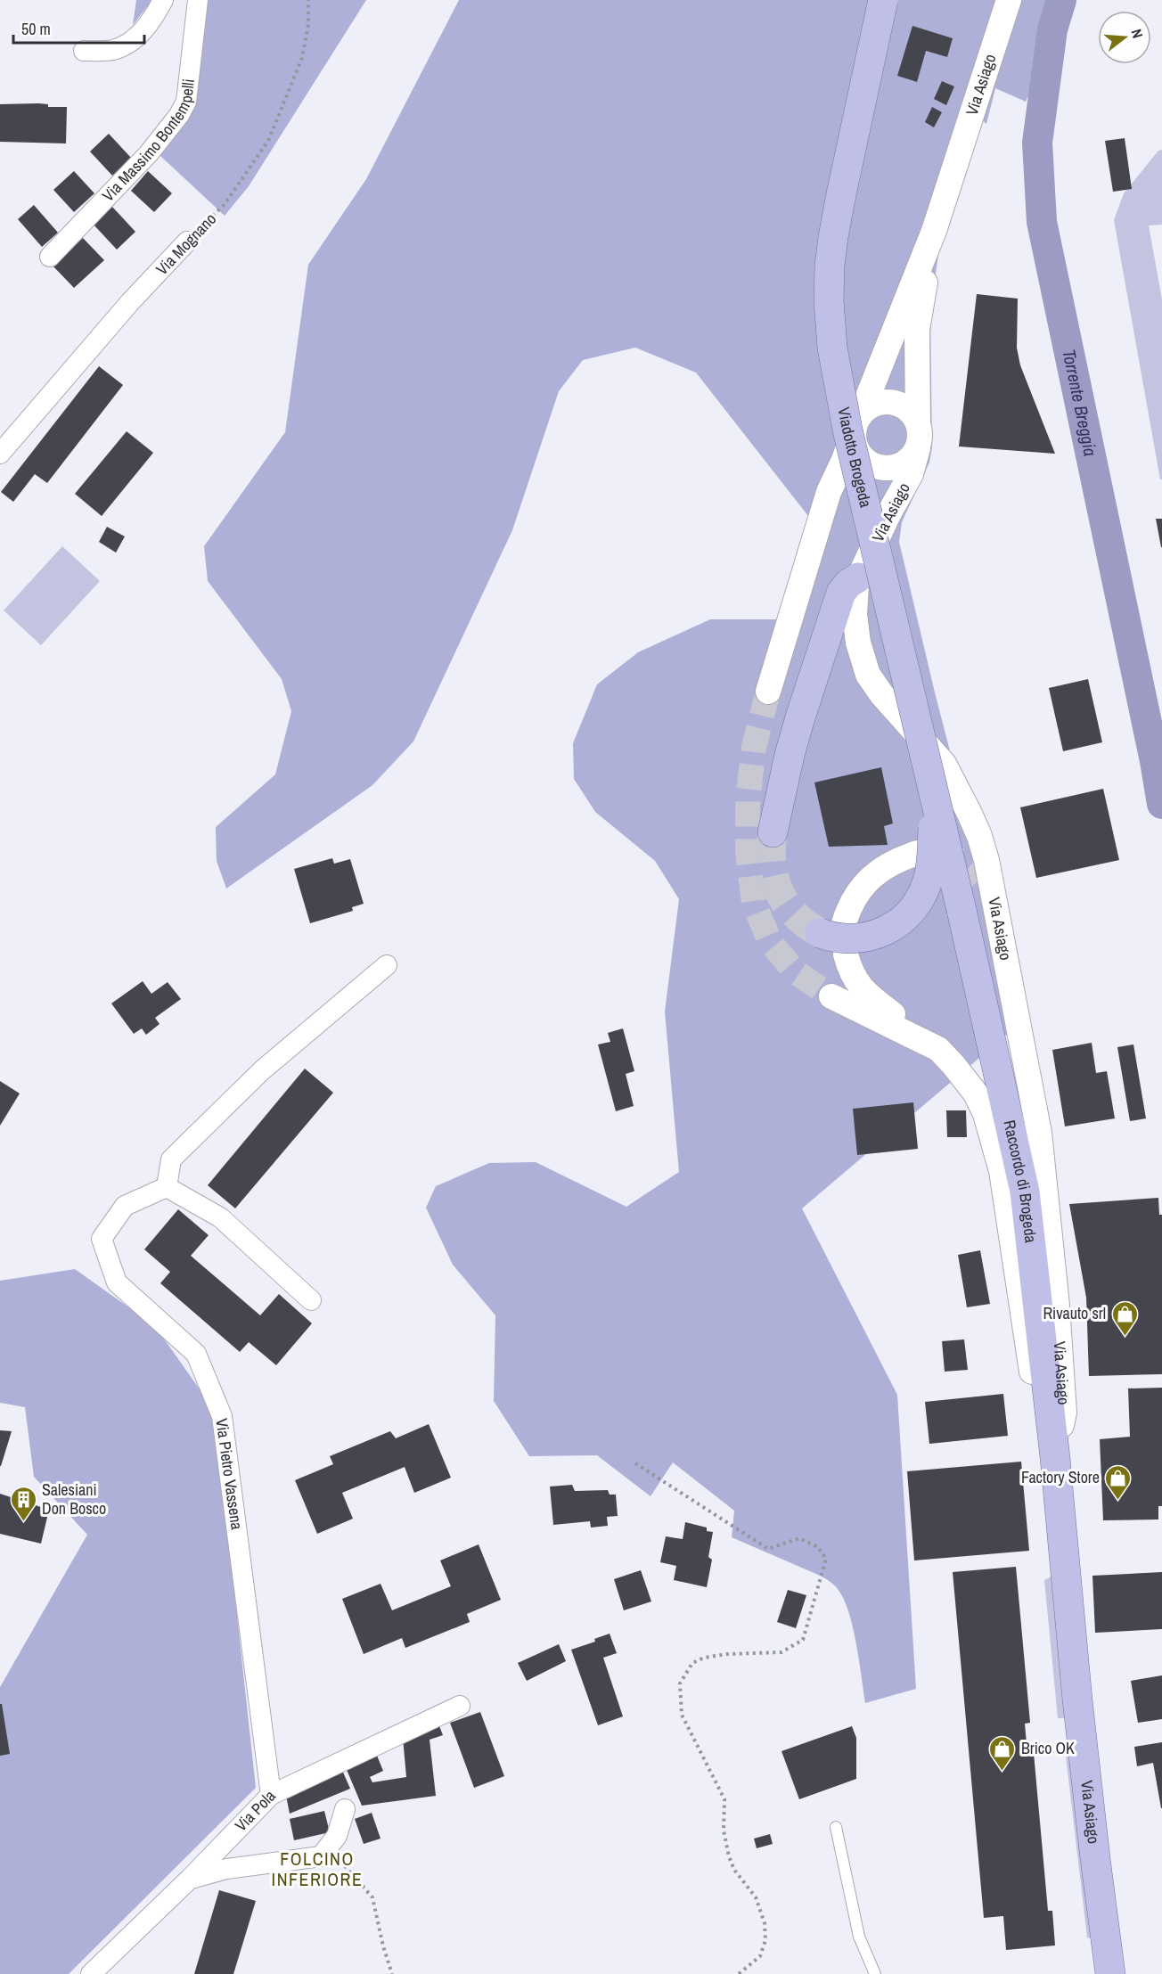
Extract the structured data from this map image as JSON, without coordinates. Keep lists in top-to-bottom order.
{
  "streets": {
    "main road": ["Via Asiago", "Viadotto Brogeda", "Raccordo di Brogeda"],
    "street": [
      "Via Massimo Bontempelli",
      "Via Mognano",
      "Via Pietro Vassena",
      "Via Pola"
    ]
  },
  "crossings": [
    ["Via Asiago", "Raccordo di Brogeda"],
    ["Viadotto Brogeda", "Raccordo di Brogeda"],
    ["Via Pietro Vassena", "Via Pola"]
  ],
  "districts": ["FOLCINO INFERIORE"],
  "water": ["Torrente Breggia"],
  "places": {
    "shop": ["Rivauto srl", "Factory Store", "Brico OK"],
    "building": ["Salesiani Don Bosco"]
  },
  "scale_bar": "50 m",
  "north": "right"
}
